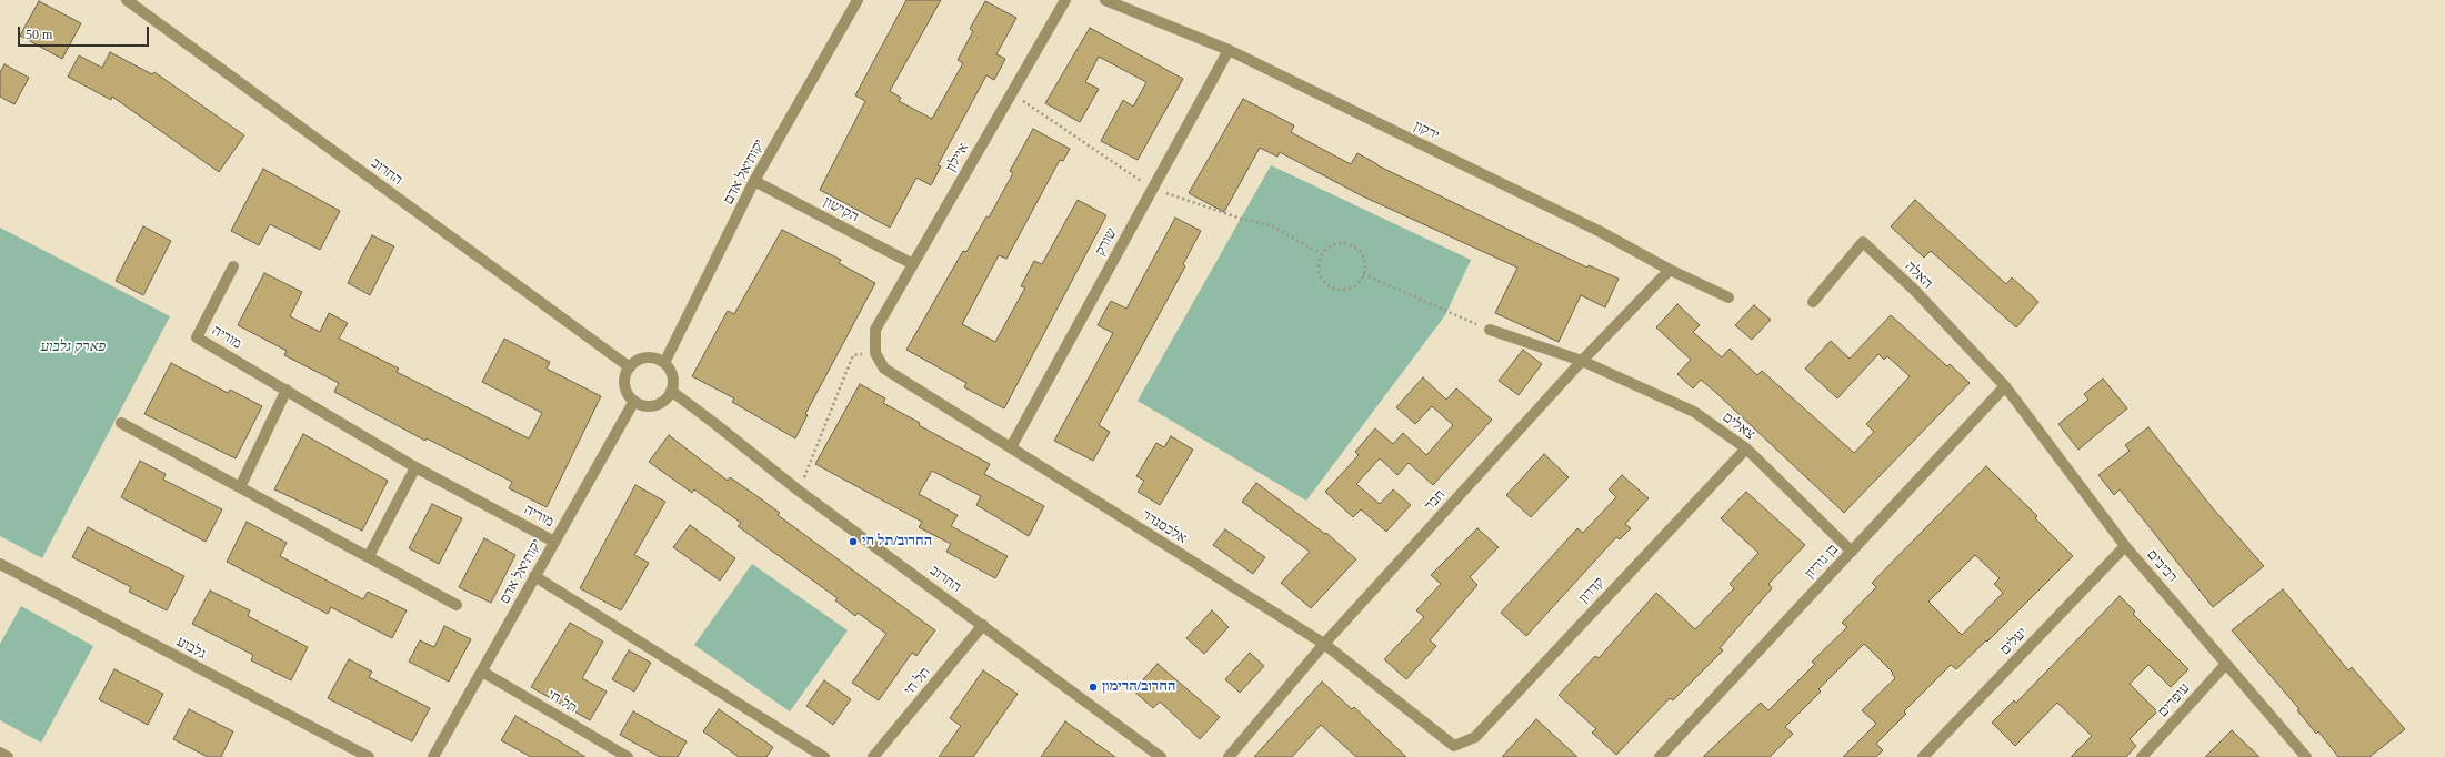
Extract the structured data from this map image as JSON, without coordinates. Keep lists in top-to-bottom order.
{
  "streets": {
    "street": [
      "ירקון",
      "איילון",
      "החרוב",
      "יקותיאל אדם",
      "הקישון",
      "שורק",
      "האלה",
      "מוריה",
      "צאלים",
      "חבר",
      "אלכסנדר",
      "בן גוריון",
      "רביבים",
      "קדרון",
      "יעלים",
      "גלבוע",
      "תל חי",
      "עופרים"
    ]
  },
  "crossings": [
    ["ירקון", "שורק"],
    ["ירקון", "חבר"],
    ["איילון", "הקישון"],
    ["איילון", "אלכסנדר"],
    ["החרוב", "יקותיאל אדם"],
    ["החרוב", "תל חי"],
    ["יקותיאל אדם", "הקישון"],
    ["יקותיאל אדם", "מוריה"],
    ["יקותיאל אדם", "תל חי"],
    ["שורק", "אלכסנדר"],
    ["האלה", "בן גוריון"],
    ["האלה", "רביבים"],
    ["צאלים", "חבר"],
    ["צאלים", "בן גוריון"],
    ["צאלים", "קדרון"],
    ["חבר", "אלכסנדר"],
    ["אלכסנדר", "קדרון"],
    ["בן גוריון", "רביבים"],
    ["רביבים", "יעלים"],
    ["רביבים", "עופרים"]
  ],
  "parks": ["פארק גלבוע"],
  "places": ["החרוב/תל חי", "החרוב/הרימון"],
  "scale_bar": "50 m"
}
